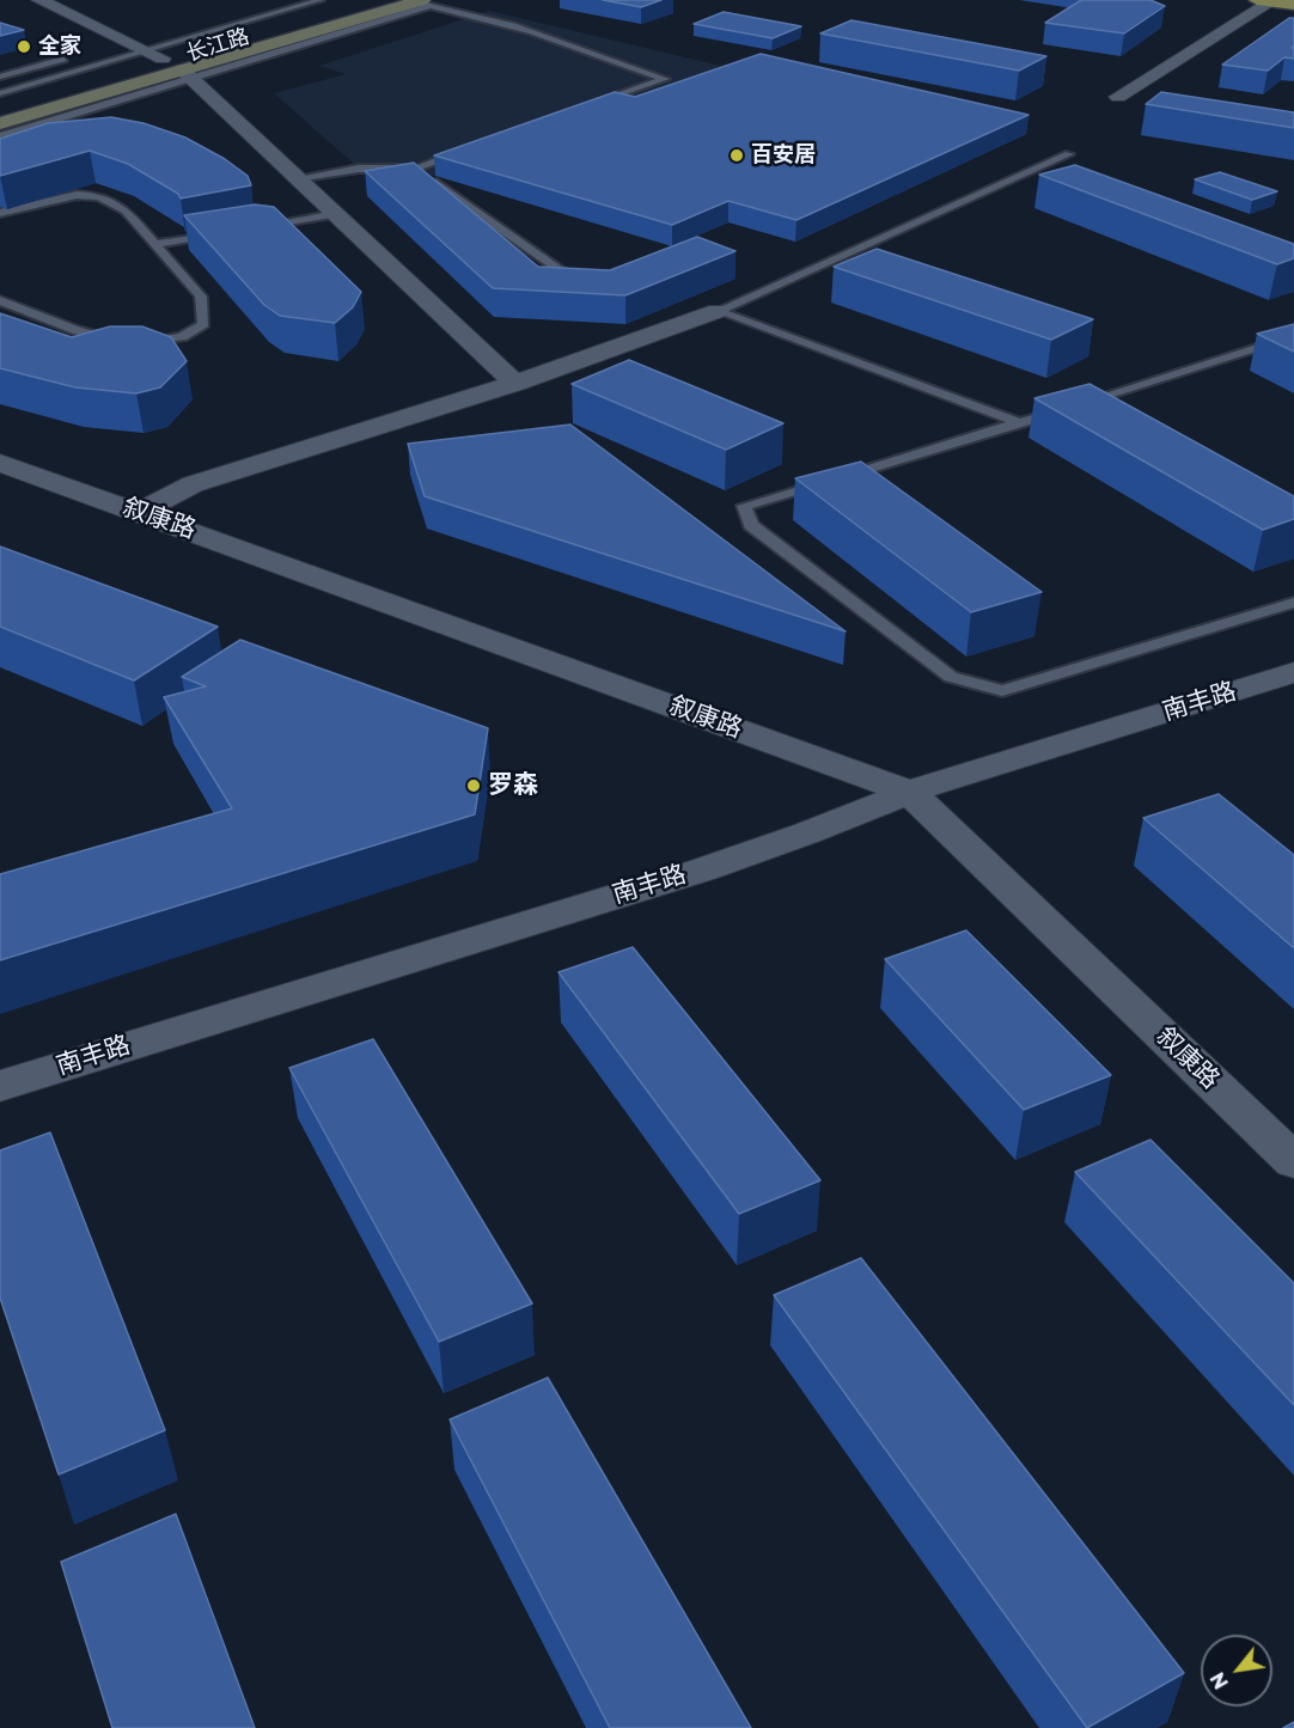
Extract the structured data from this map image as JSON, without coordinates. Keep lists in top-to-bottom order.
{
  "streets": {
    "main road": ["长江路"],
    "street": ["叙康路", "南丰路"]
  },
  "crossings": [
    ["叙康路", "南丰路"]
  ],
  "places": ["全家", "百安居", "罗森"],
  "north": "bottom left"
}
